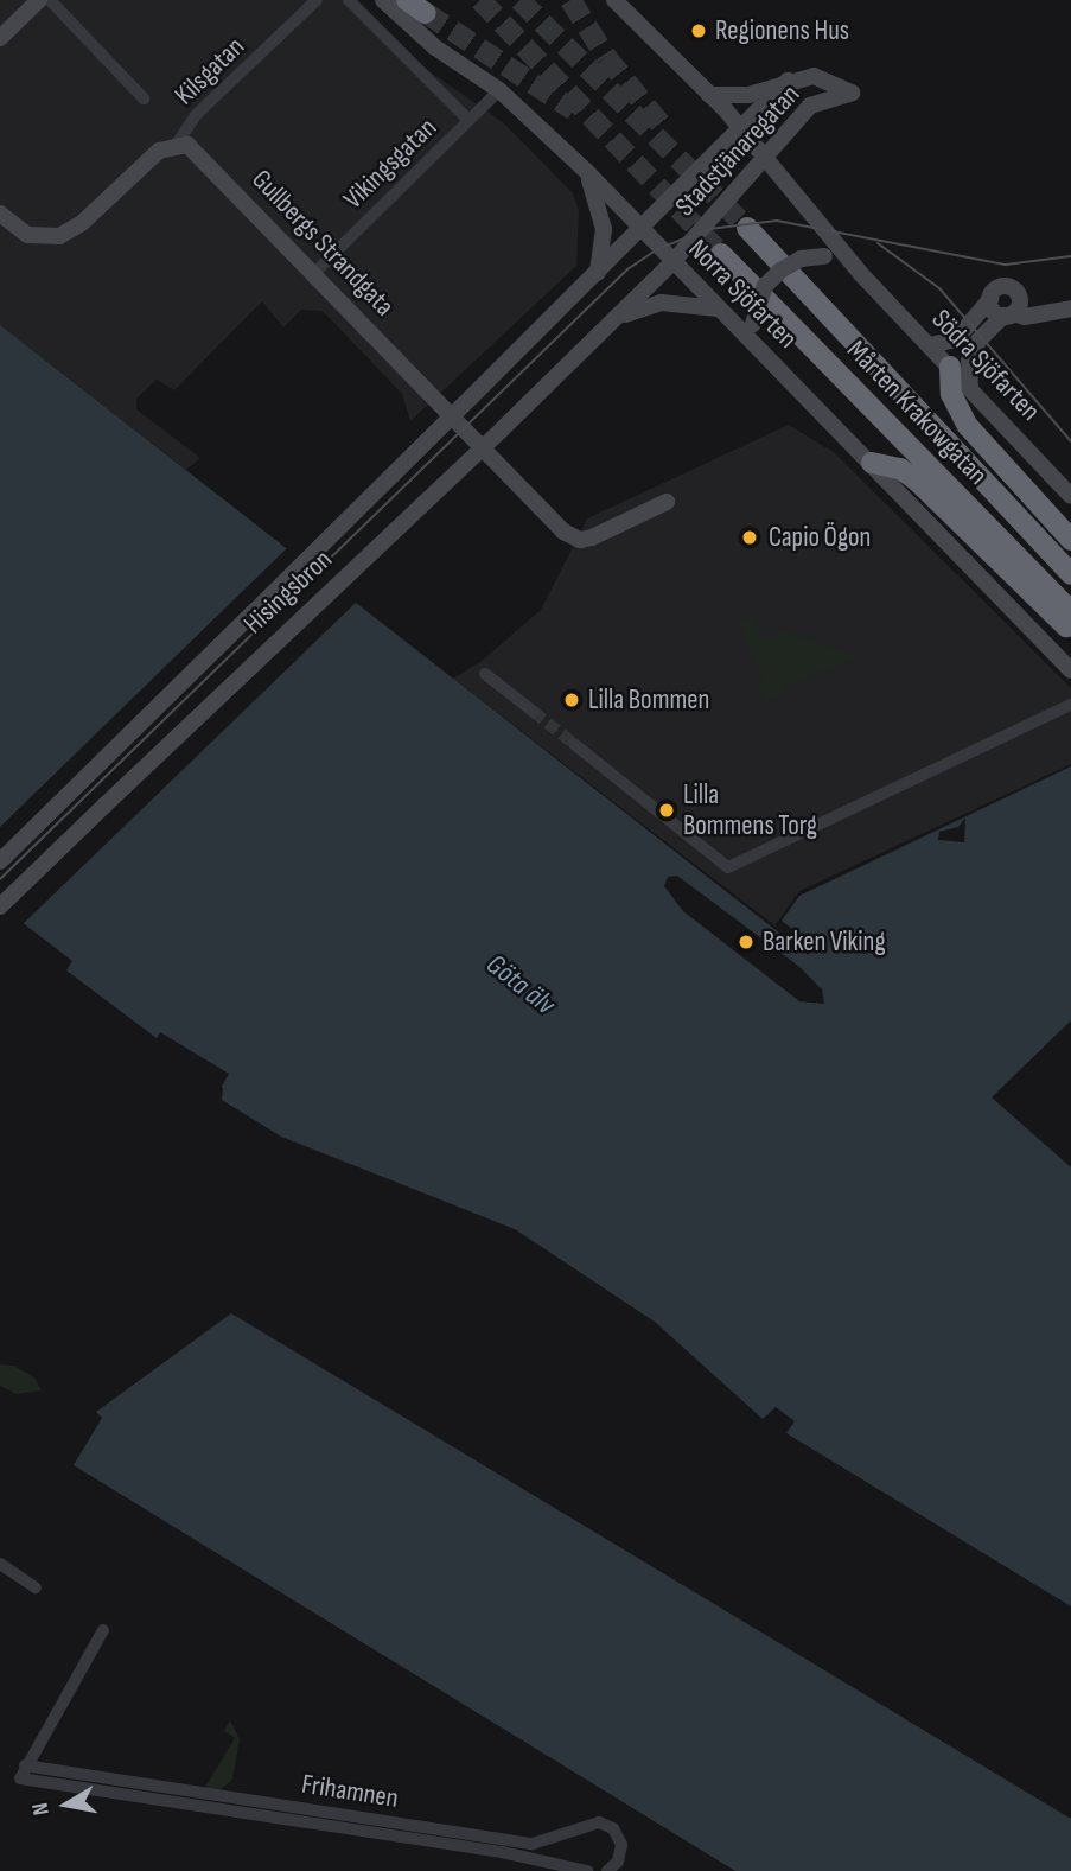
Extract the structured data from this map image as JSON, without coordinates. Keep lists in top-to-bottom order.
{
  "streets": {
    "highway": ["Mårten Krakowgatan"],
    "main road": [
      "Stadstjänaregatan",
      "Gullbergs Strandgata",
      "Norra Sjöfarten",
      "Södra Sjöfarten",
      "Hisingsbron"
    ],
    "street": ["Kilsgatan", "Vikingsgatan", "Frihamnen"]
  },
  "crossings": [
    ["Kilsgatan", "Gullbergs Strandgata"],
    ["Stadstjänaregatan", "Norra Sjöfarten"],
    ["Stadstjänaregatan", "Södra Sjöfarten"],
    ["Stadstjänaregatan", "Hisingsbron"],
    ["Vikingsgatan", "Gullbergs Strandgata"],
    ["Vikingsgatan", "Norra Sjöfarten"],
    ["Norra Sjöfarten", "Södra Sjöfarten"],
    ["Norra Sjöfarten", "Hisingsbron"]
  ],
  "water": ["Göta älv"],
  "places": [
    "Regionens Hus",
    "Capio Ögon",
    "Lilla Bommen",
    "Lilla Bommens Torg",
    "Barken Viking"
  ],
  "north": "left"
}
